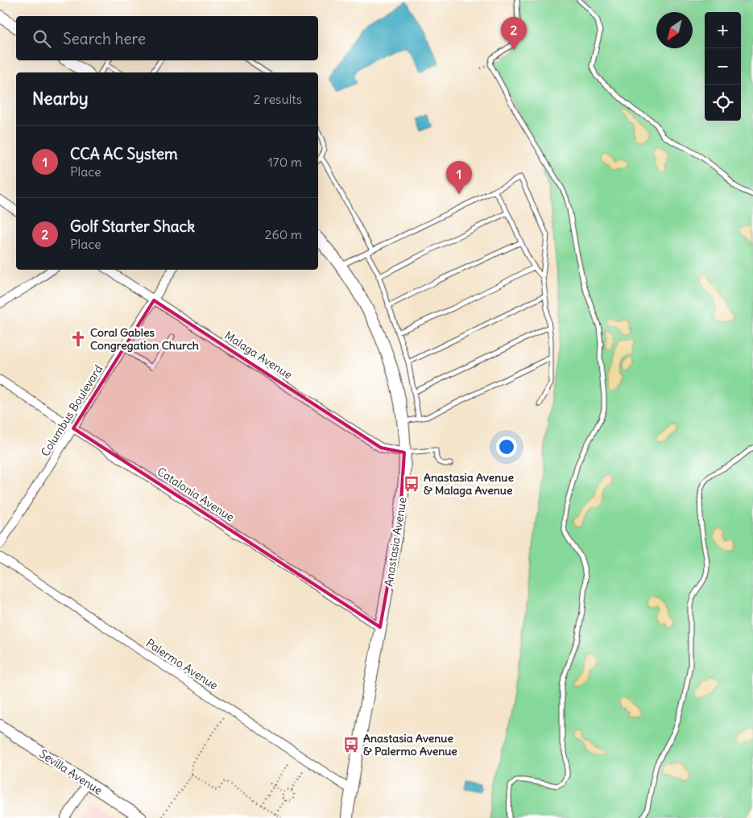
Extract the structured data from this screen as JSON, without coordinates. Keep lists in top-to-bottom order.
{
  "streets": {
    "street": [
      "Malaga Avenue",
      "Columbus Boulevard",
      "Catalonia Avenue",
      "Anastasia Avenue",
      "Palermo Avenue",
      "Sevilla Avenue"
    ]
  },
  "crossings": [
    ["Malaga Avenue", "Columbus Boulevard"],
    ["Malaga Avenue", "Anastasia Avenue"],
    ["Columbus Boulevard", "Catalonia Avenue"],
    ["Catalonia Avenue", "Anastasia Avenue"],
    ["Anastasia Avenue", "Palermo Avenue"]
  ],
  "places": {
    "church": ["Coral Gables Congregation Church"],
    "bus stop": ["Anastasia Avenue & Malaga Avenue", "Anastasia Avenue & Palermo Avenue"]
  },
  "north": "bottom left",
  "page": {
    "map_buttons": ["+", "−"],
    "search": "Search here",
    "pins": ["2", "1"],
    "heading": ["Nearby", "2 results"],
    "list": [
      {
        "mark": "1",
        "name": "CCA AC System",
        "note": "Place",
        "value": "170 m"
      },
      {
        "mark": "2",
        "name": "Golf Starter Shack",
        "note": "Place",
        "value": "260 m"
      }
    ]
  }
}
